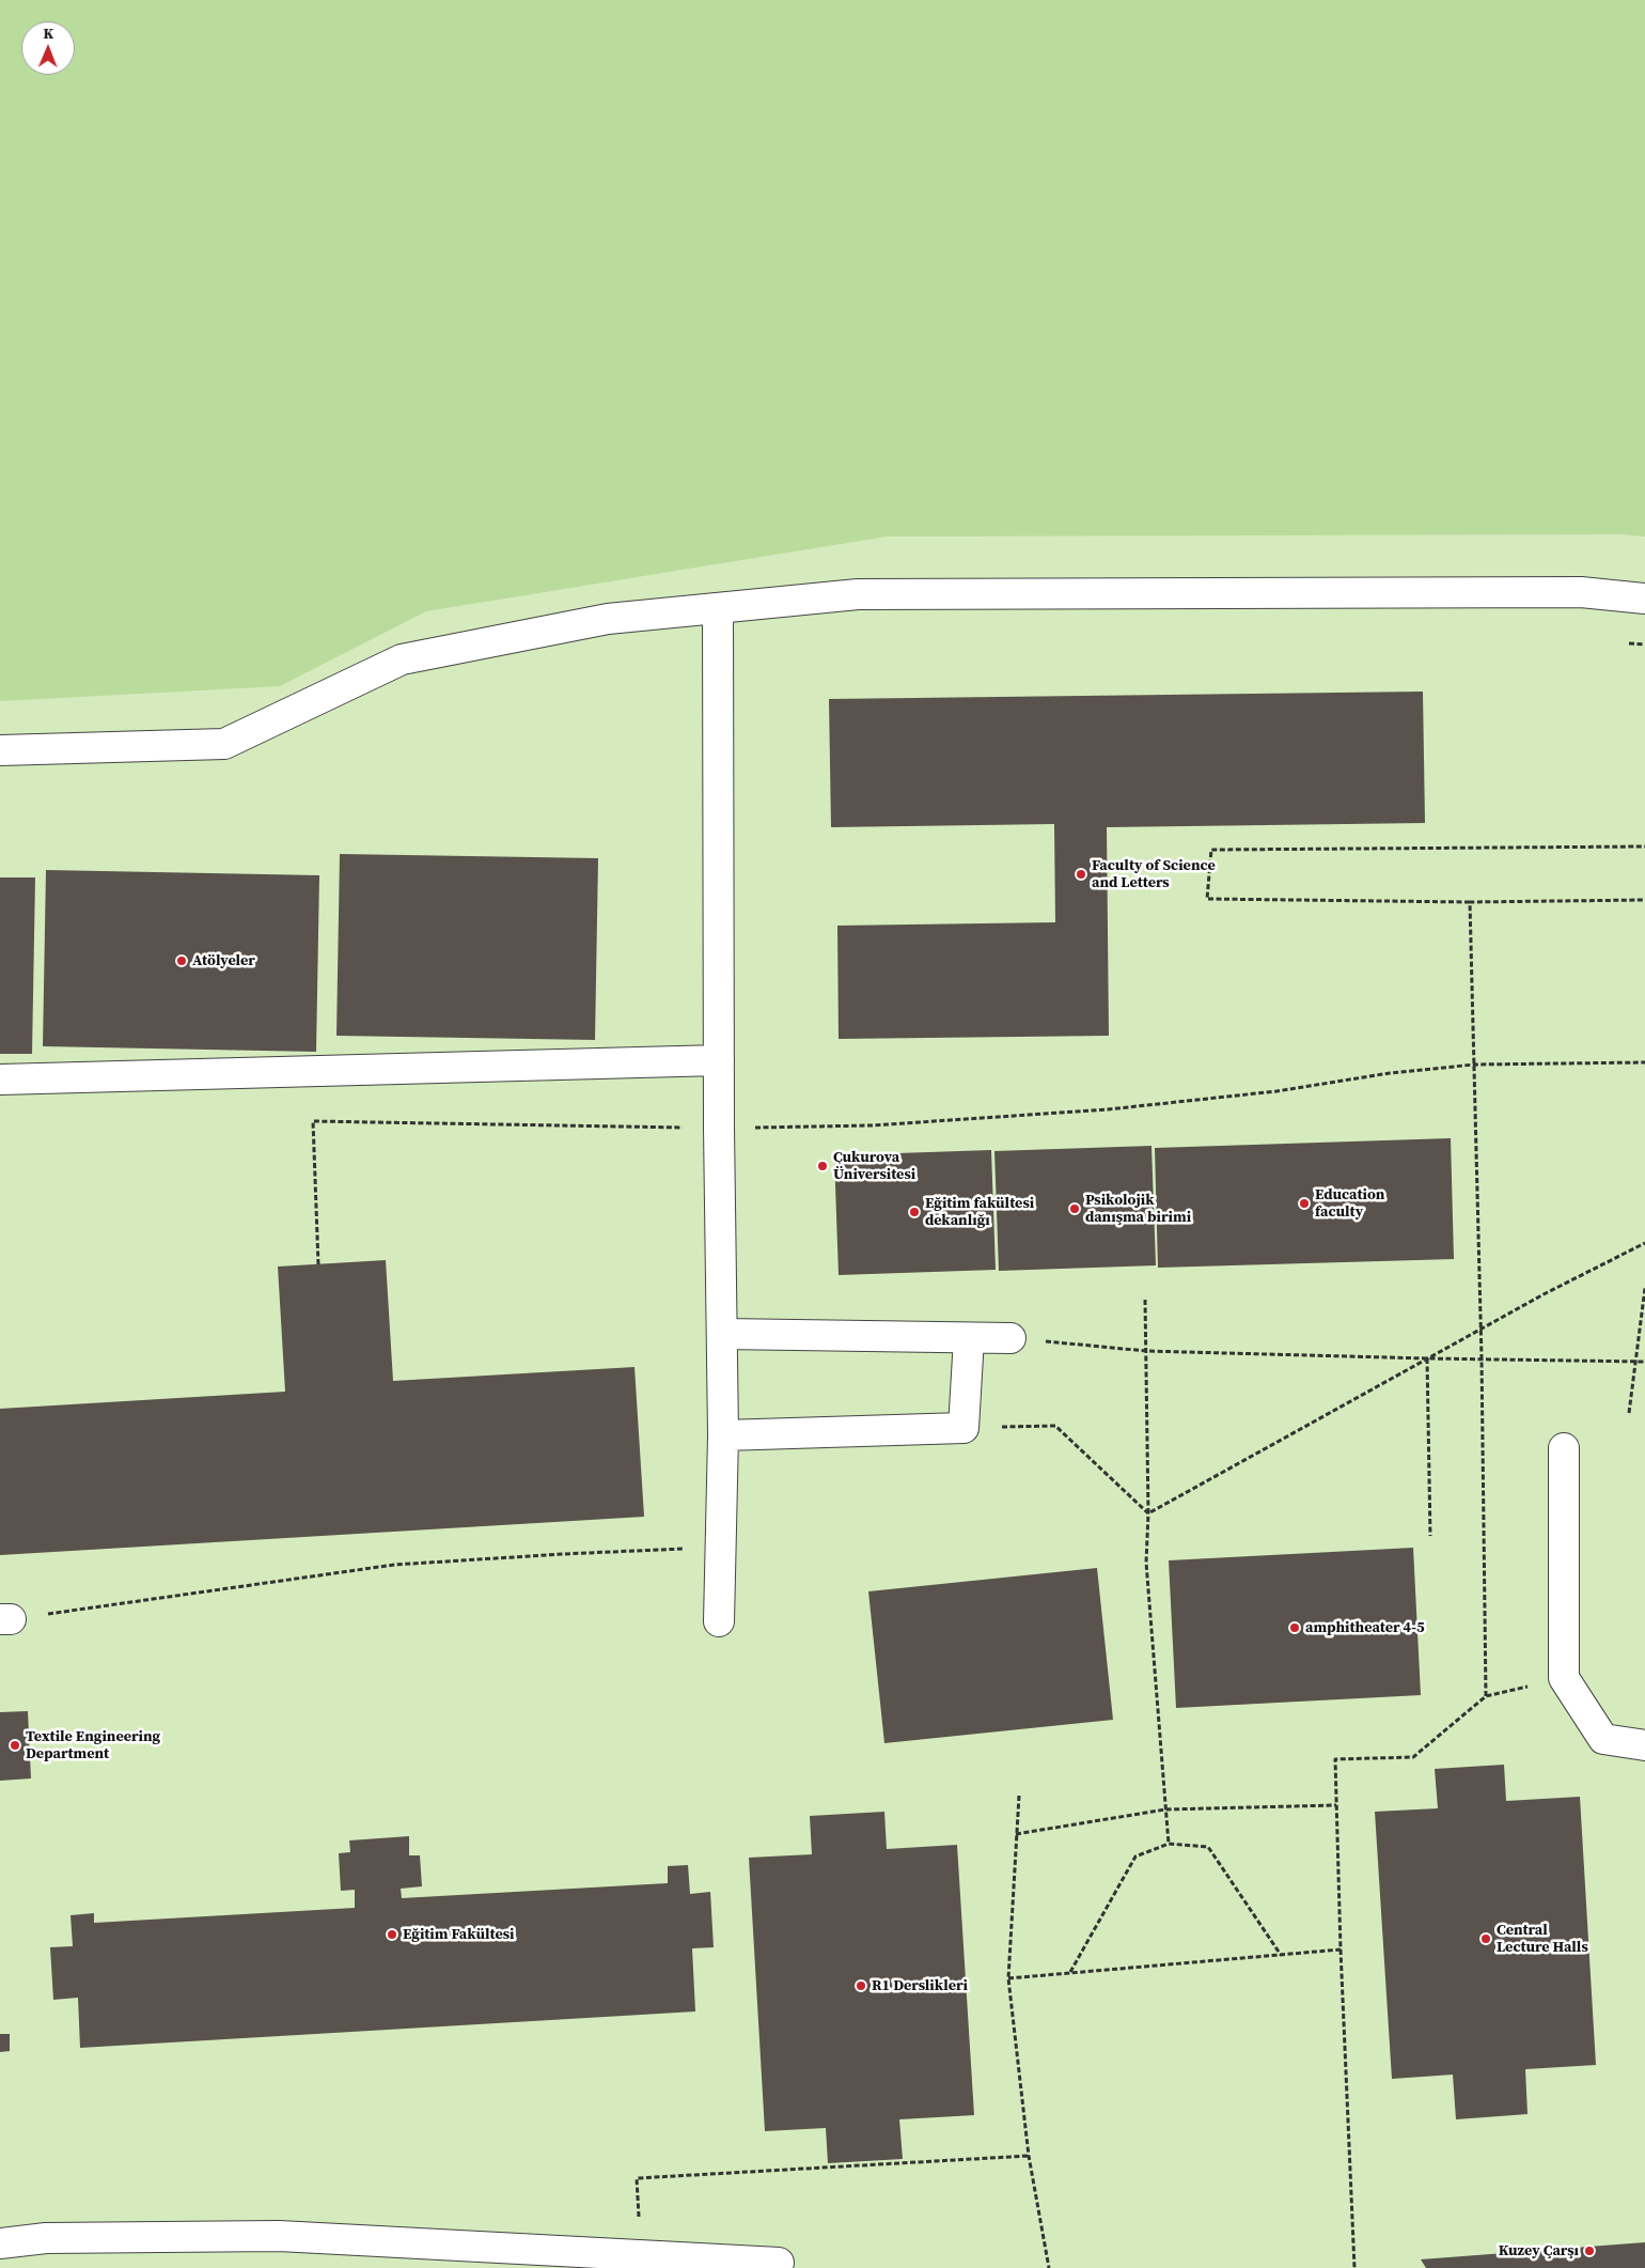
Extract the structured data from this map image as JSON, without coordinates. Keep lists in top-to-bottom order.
{
  "places": [
    "Faculty of Science and Letters",
    "Atölyeler",
    "Çukurova Üniversitesi",
    "Education faculty",
    "Psikolojik danışma birimi",
    "Eğitim fakültesi dekanlığı",
    "amphitheater 4-5",
    "Textile Engineering Department",
    "Eğitim Fakültesi",
    "Central Lecture Halls",
    "R1 Derslikleri",
    "Kuzey Çarşı"
  ],
  "north": "top"
}
